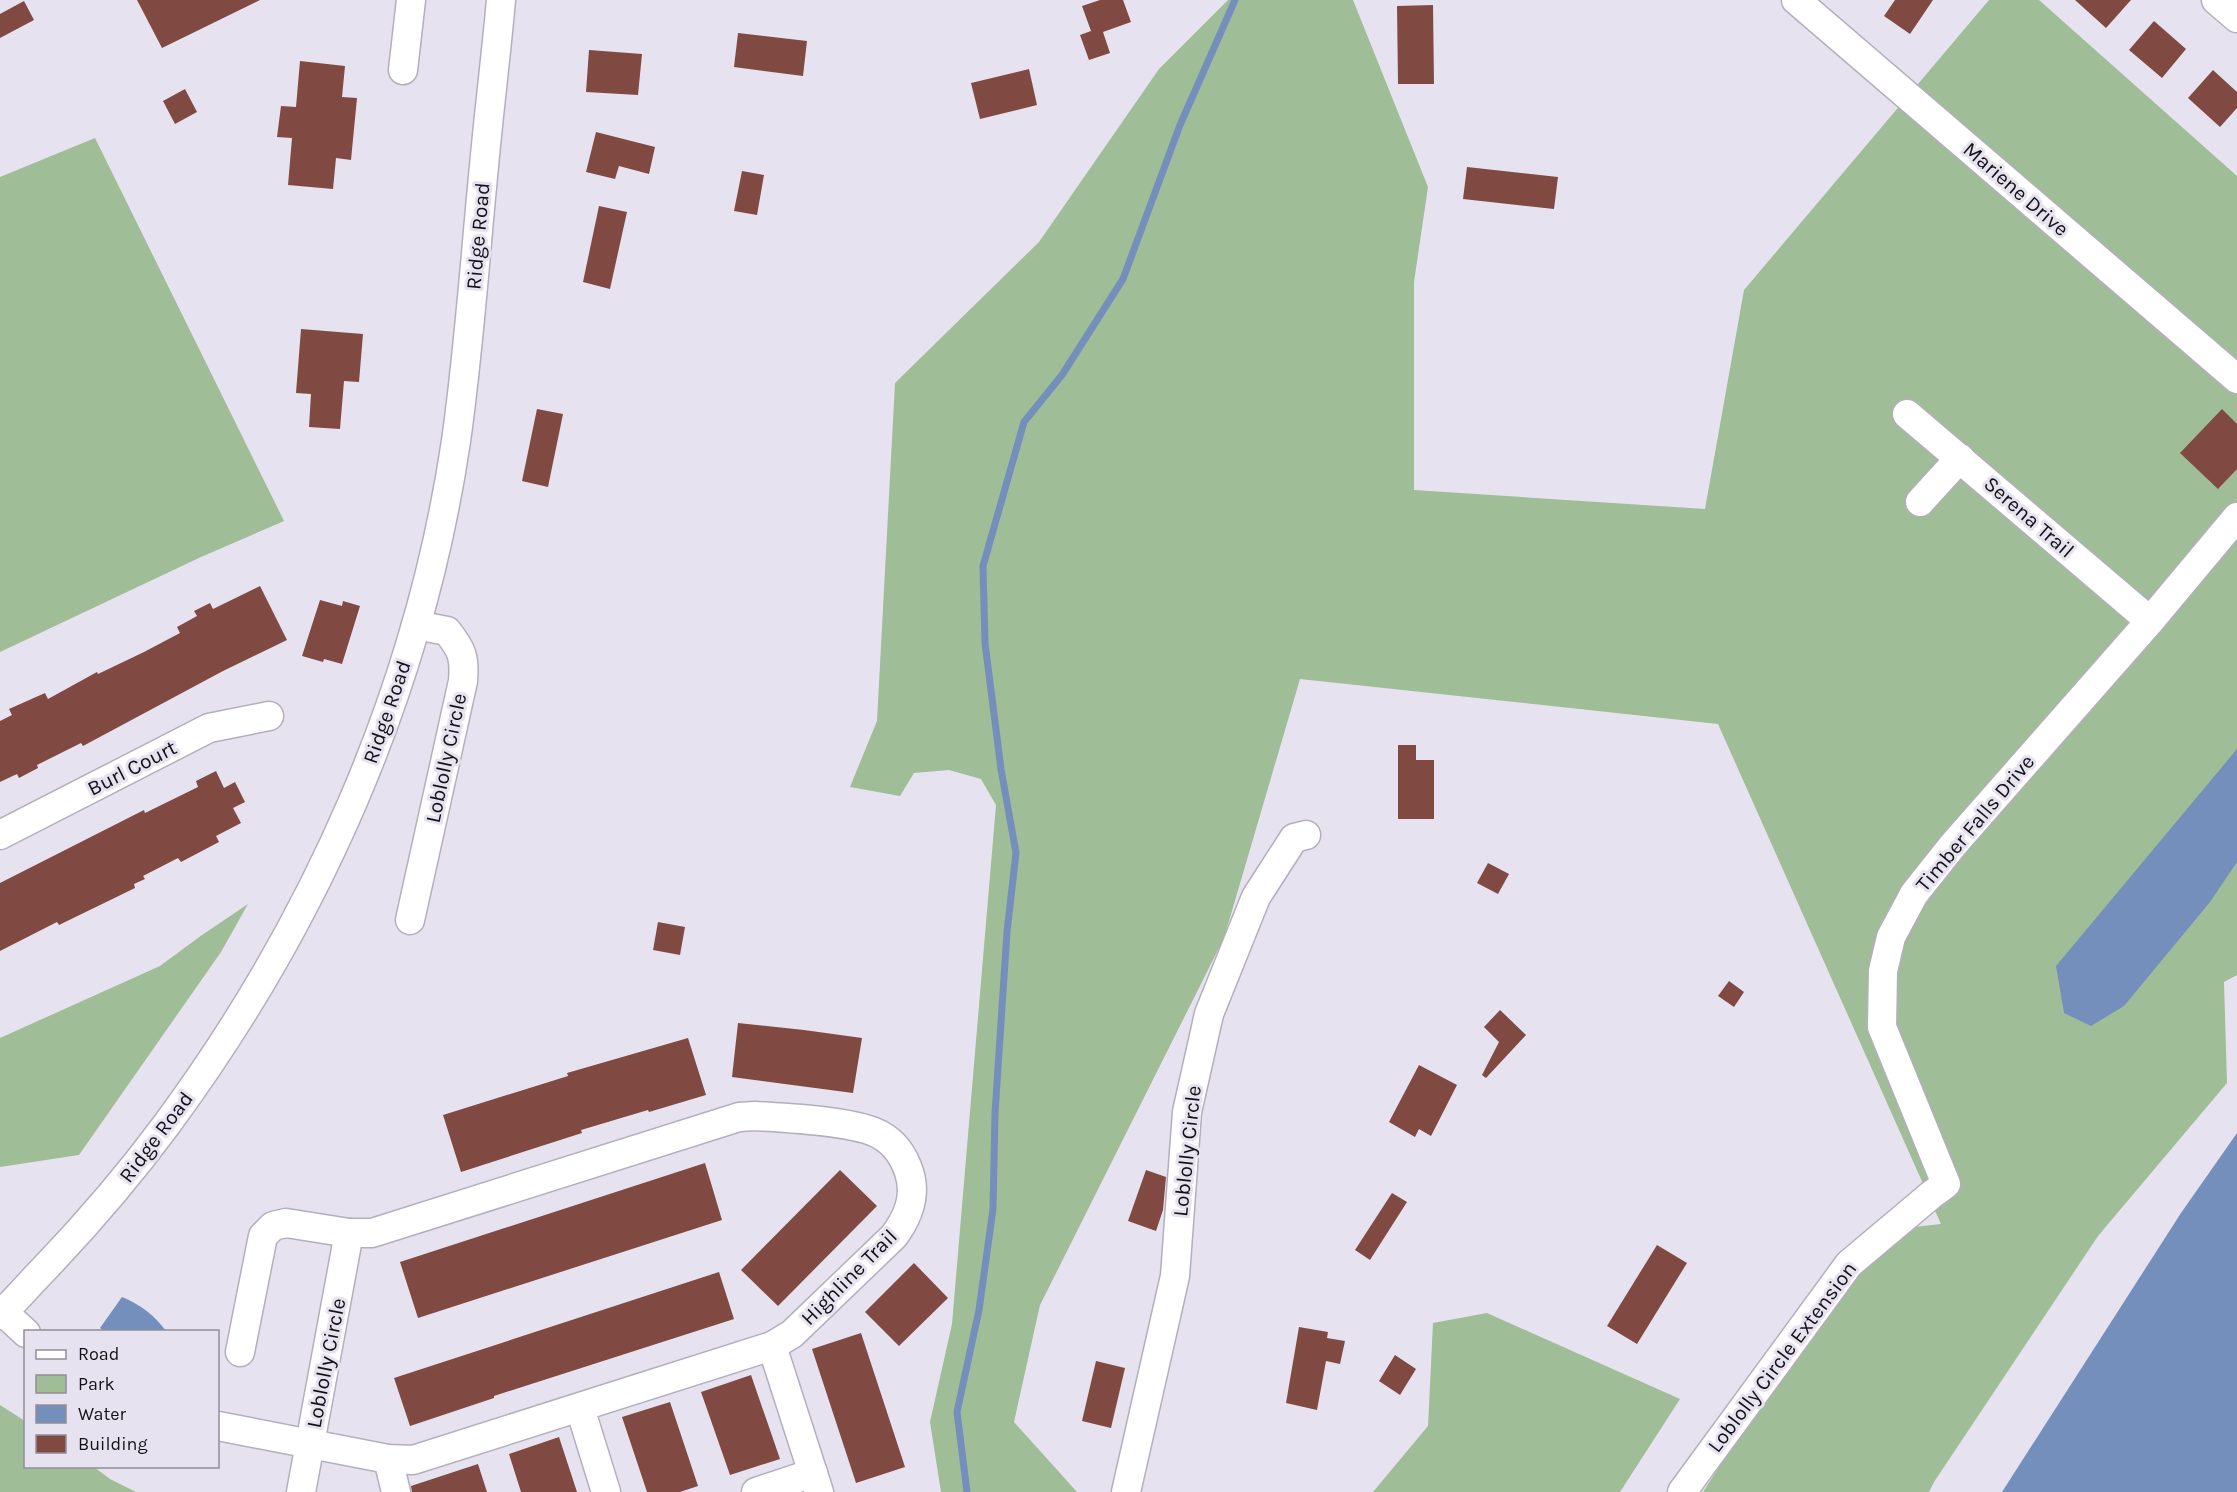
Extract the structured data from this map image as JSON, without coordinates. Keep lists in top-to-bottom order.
{
  "streets": {
    "street": [
      "Mariene Drive",
      "Ridge Road",
      "Serena Trail",
      "Loblolly Circle",
      "Burl Court",
      "Timber Falls Drive",
      "Highline Trail",
      "Loblolly Circle Extension"
    ]
  },
  "crossings": [
    ["Ridge Road", "Loblolly Circle"],
    ["Serena Trail", "Timber Falls Drive"],
    ["Loblolly Circle", "Highline Trail"],
    ["Timber Falls Drive", "Loblolly Circle Extension"]
  ],
  "legend": [
    "Road",
    "Park",
    "Water",
    "Building"
  ]
}
